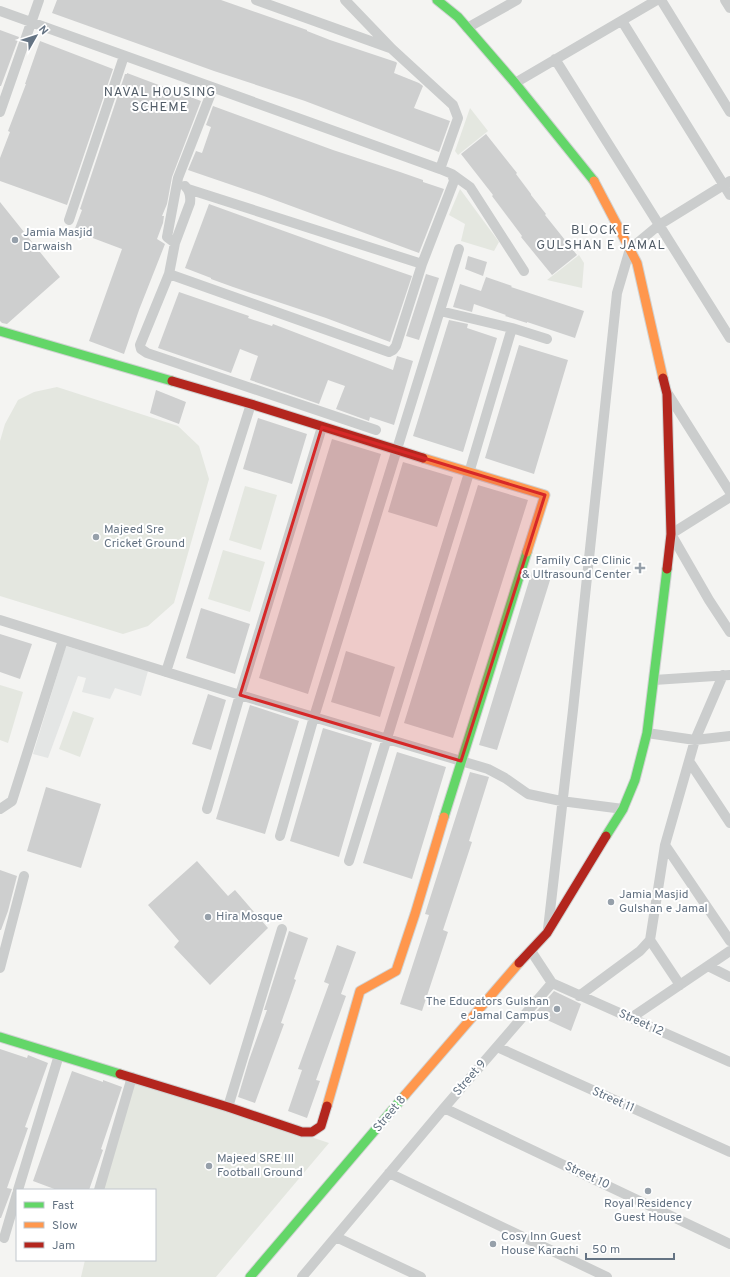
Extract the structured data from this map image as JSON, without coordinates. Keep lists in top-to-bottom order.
{
  "streets": {
    "street": [
      "Street 12",
      "Street 9",
      "Street 11",
      "Street 8",
      "Street 10"
    ]
  },
  "crossings": [
    ["Street 12", "Street 9"],
    ["Street 9", "Street 11"],
    ["Street 9", "Street 10"]
  ],
  "districts": ["NAVAL HOUSING SCHEME", "BLOCK E GULSHAN E JAMAL"],
  "places": {
    "other": [
      "Jamia Masjid Darwaish",
      "Majeed Sre Cricket Ground",
      "Jamia Masjid Gulshan e Jamal",
      "Hira Mosque",
      "The Educators Gulshan e Jamal Campus",
      "Majeed SRE III Football Ground",
      "Royal Residency Guest House",
      "Cosy Inn Guest House Karachi"
    ],
    "health": ["Family Care Clinic & Ultrasound Center"]
  },
  "legend": ["Fast", "Slow", "Jam"],
  "scale_bar": "50 m",
  "north": "top right"
}
